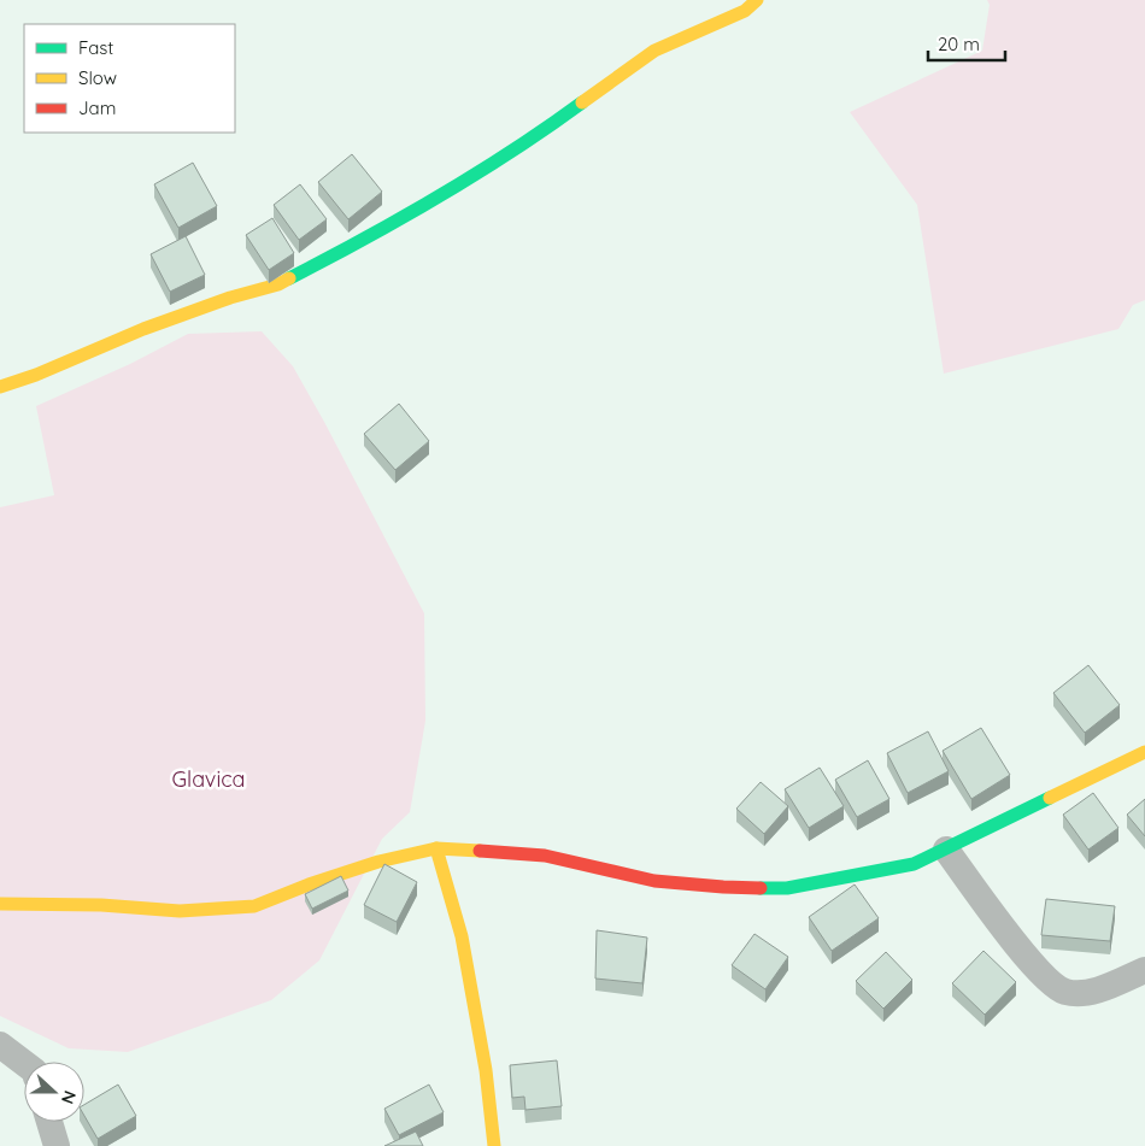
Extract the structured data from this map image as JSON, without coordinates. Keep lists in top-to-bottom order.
{
  "parks": ["Glavica"],
  "legend": ["Fast", "Slow", "Jam"],
  "scale_bar": "20 m",
  "north": "right"
}
